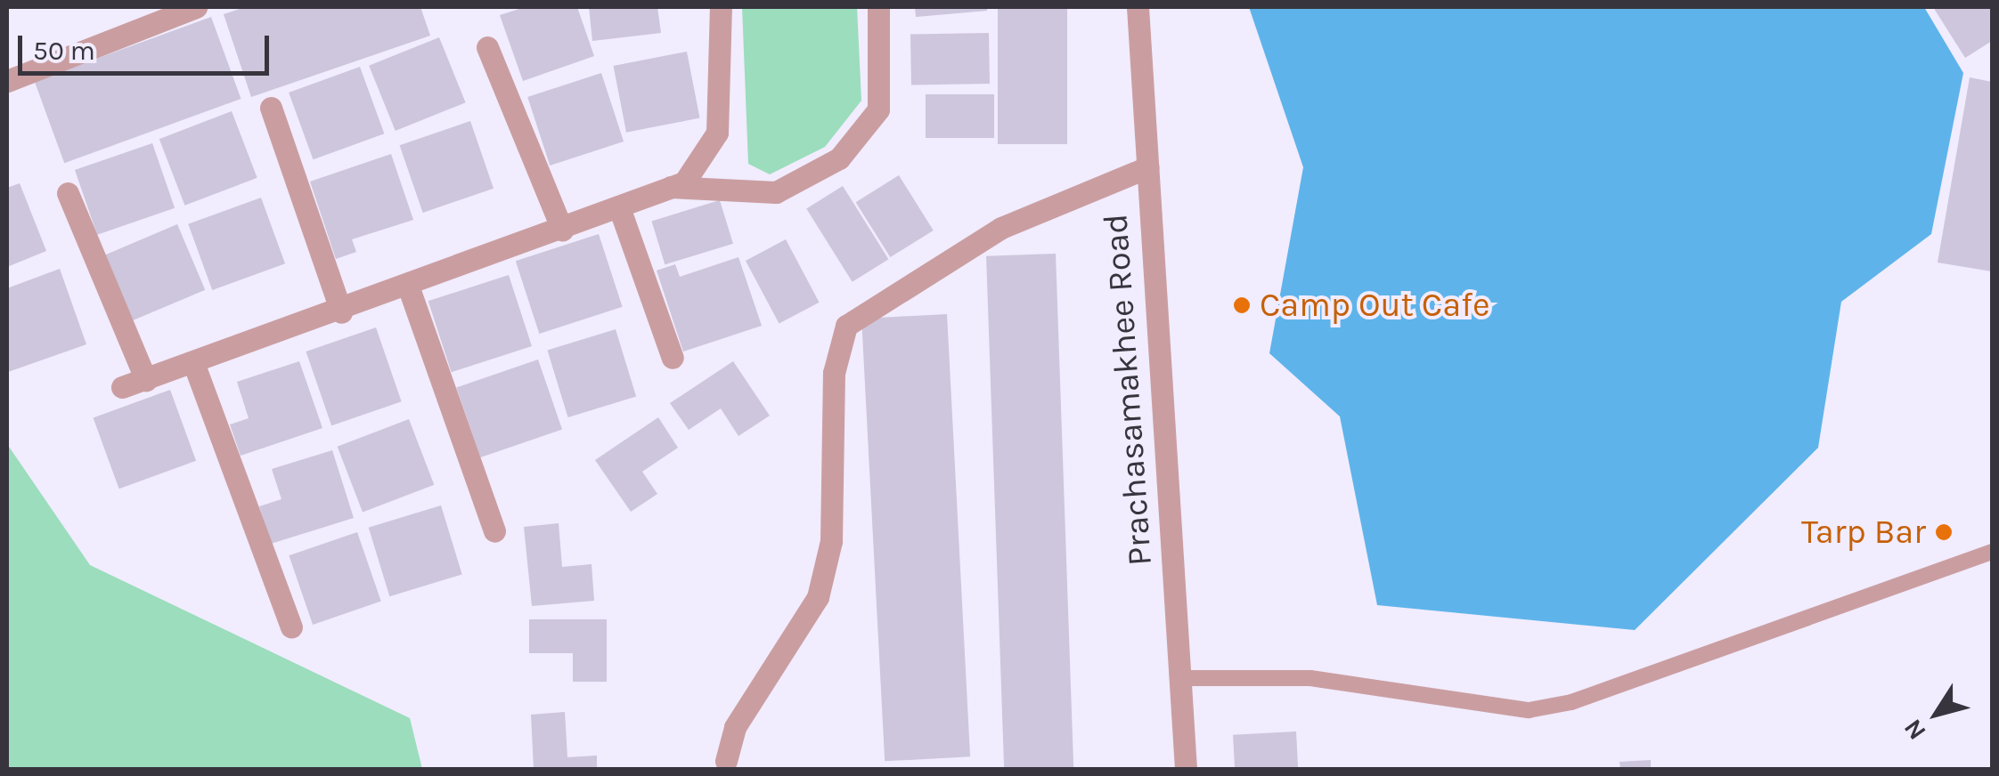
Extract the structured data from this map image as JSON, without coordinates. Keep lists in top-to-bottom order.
{
  "streets": {
    "street": ["Prachasamakhee Road"]
  },
  "places": ["Camp Out Cafe", "Tarp Bar"],
  "scale_bar": "50 m",
  "north": "bottom left"
}
